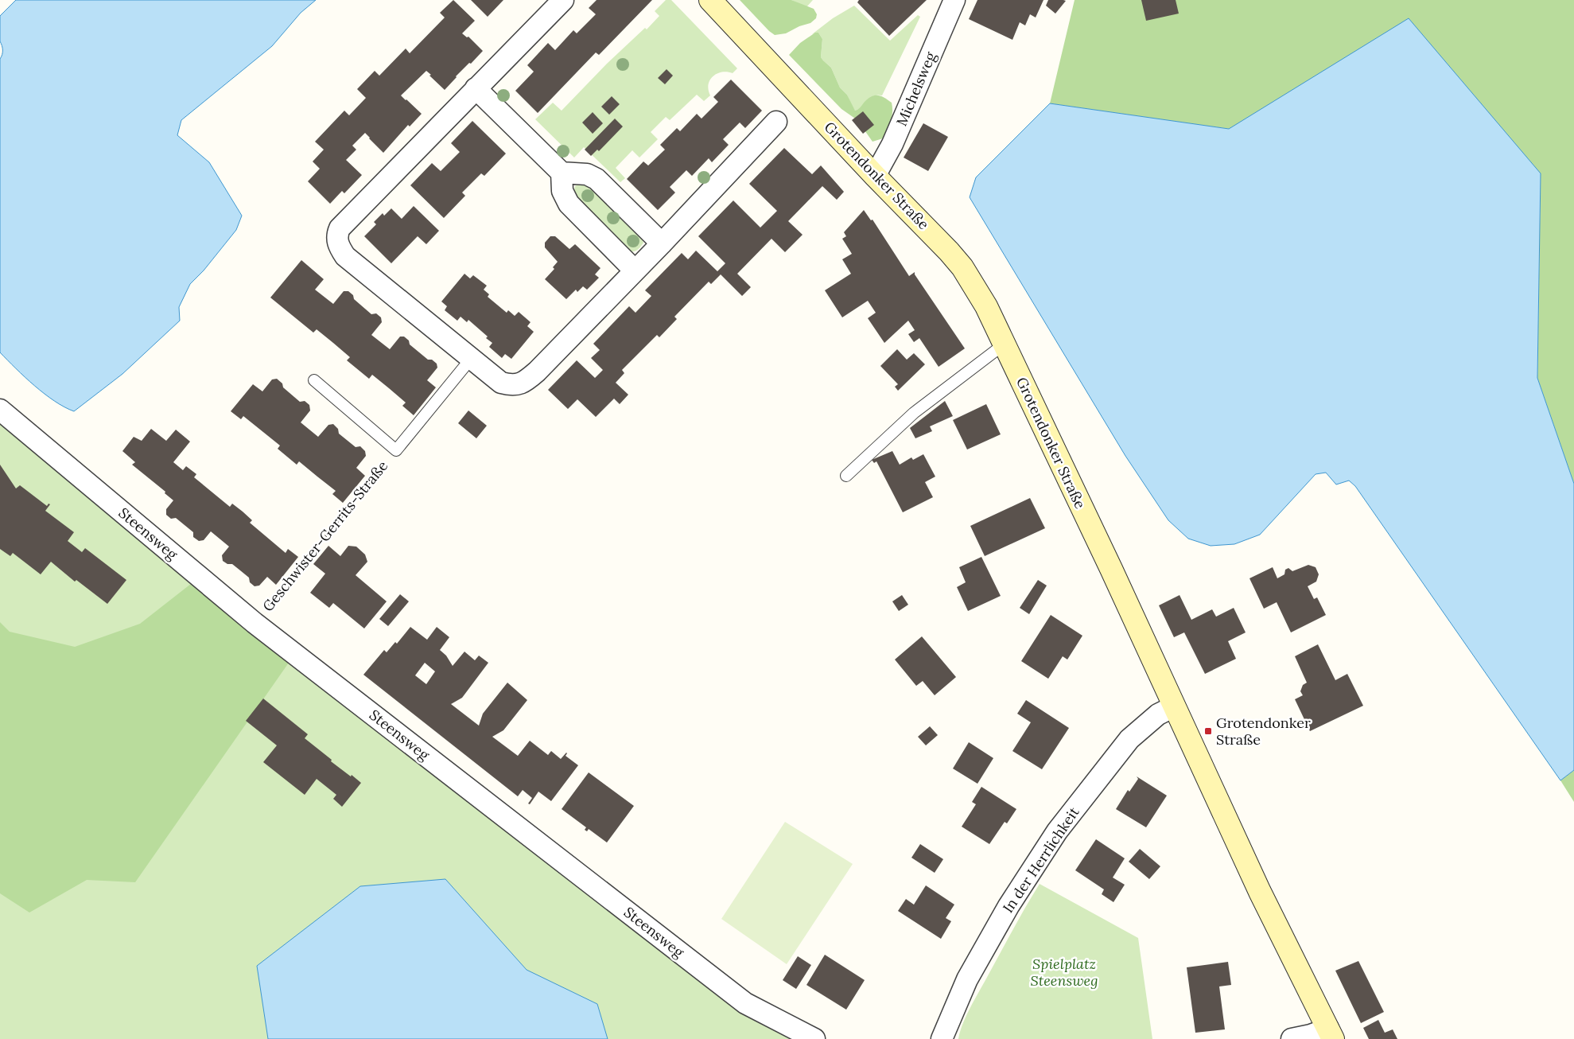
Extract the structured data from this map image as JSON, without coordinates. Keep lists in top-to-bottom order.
{
  "streets": {
    "main road": ["Grotendonker Straße"],
    "street": ["Michelsweg", "Steensweg", "In der Herrlichkeit"],
    "lane": ["Geschwister-Gerrits-Straße"]
  },
  "crossings": [
    ["Michelsweg", "Grotendonker Straße"],
    ["Grotendonker Straße", "In der Herrlichkeit"],
    ["Steensweg", "Geschwister-Gerrits-Straße"]
  ],
  "parks": ["Spielplatz Steensweg"],
  "places": {
    "transit": ["Grotendonker Straße"]
  }
}
